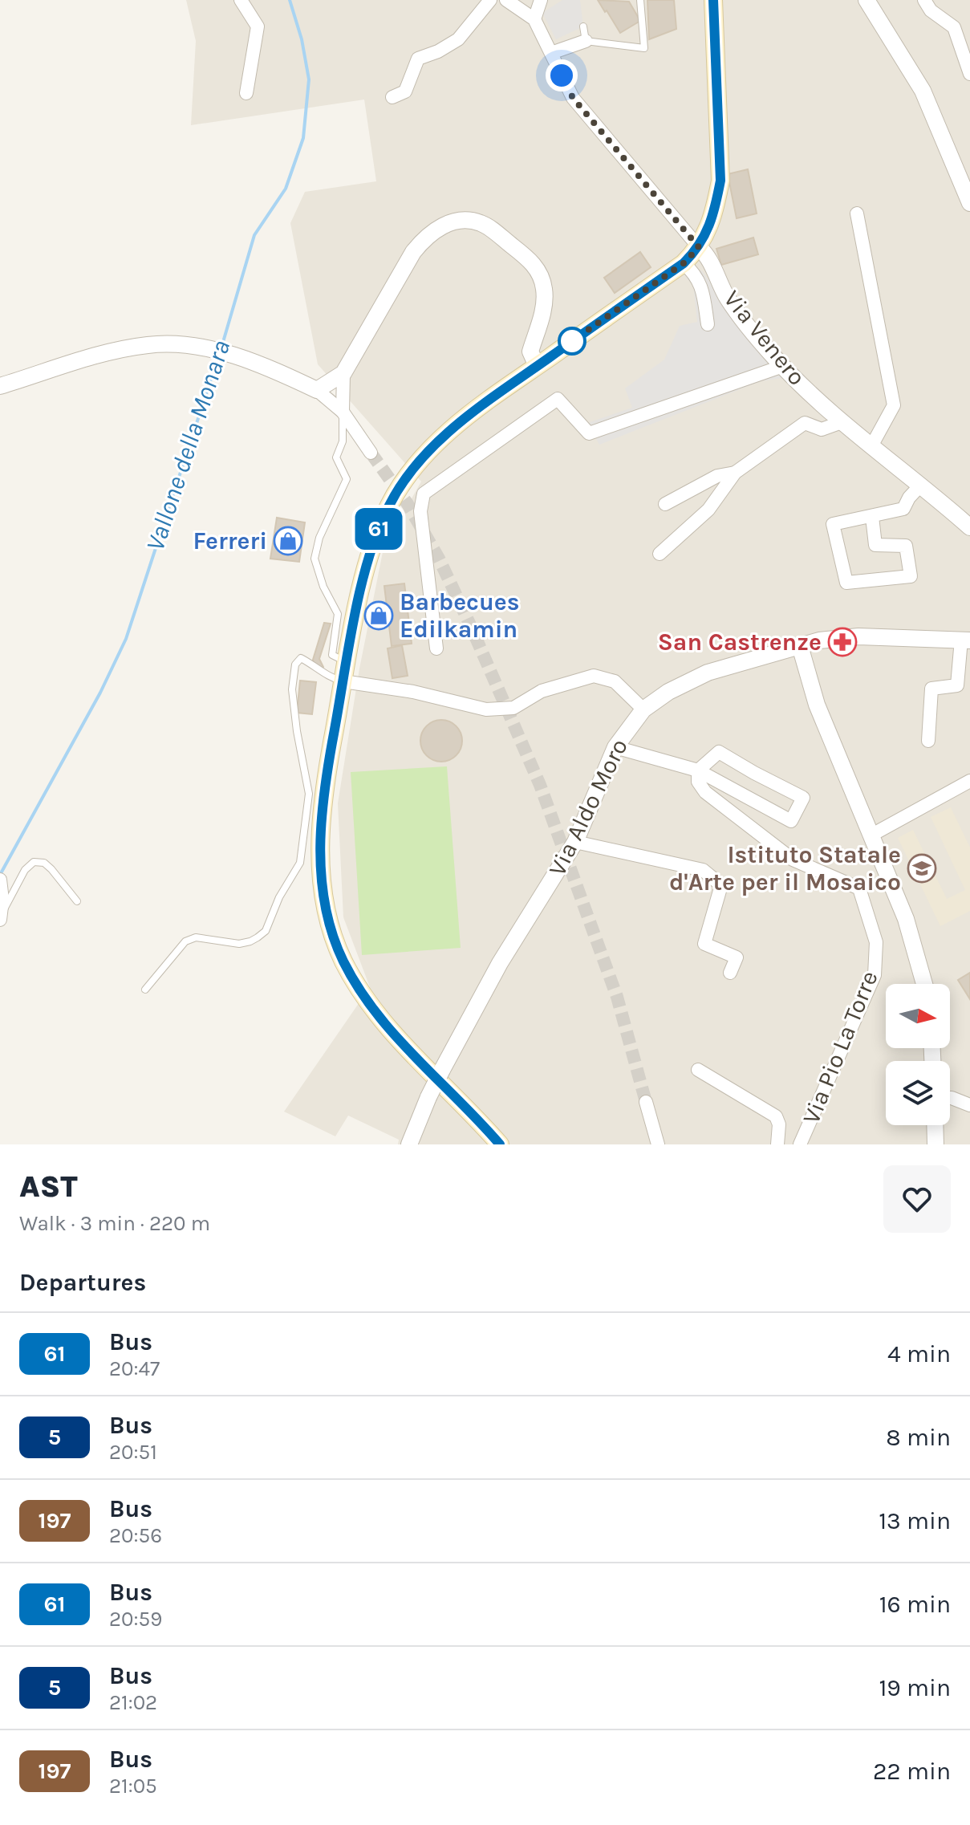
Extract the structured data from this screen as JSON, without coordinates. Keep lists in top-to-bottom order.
{
  "streets": {
    "street": ["Via Venero", "Via Aldo Moro", "Via Pio La Torre"]
  },
  "water": ["Vallone della Monara"],
  "places": {
    "shop": ["Ferreri", "Barbecues Edilkamin"],
    "pharmacy": ["San Castrenze"],
    "school or university": ["Istituto Statale d'Arte per il Mosaico"]
  },
  "lines": ["bus line 61"],
  "north": "right",
  "page": {
    "on_map": "61",
    "heading": [
      ["AST", "Walk · 3 min · 220 m"],
      "Departures"
    ],
    "list": [
      {
        "mark": "61",
        "name": "Bus",
        "note": "20:47",
        "value": "4 min"
      },
      {
        "mark": "5",
        "name": "Bus",
        "note": "20:51",
        "value": "8 min"
      },
      {
        "mark": "197",
        "name": "Bus",
        "note": "20:56",
        "value": "13 min"
      },
      {
        "mark": "61",
        "name": "Bus",
        "note": "20:59",
        "value": "16 min"
      },
      {
        "mark": "5",
        "name": "Bus",
        "note": "21:02",
        "value": "19 min"
      },
      {
        "mark": "197",
        "name": "Bus",
        "note": "21:05",
        "value": "22 min"
      }
    ]
  }
}
